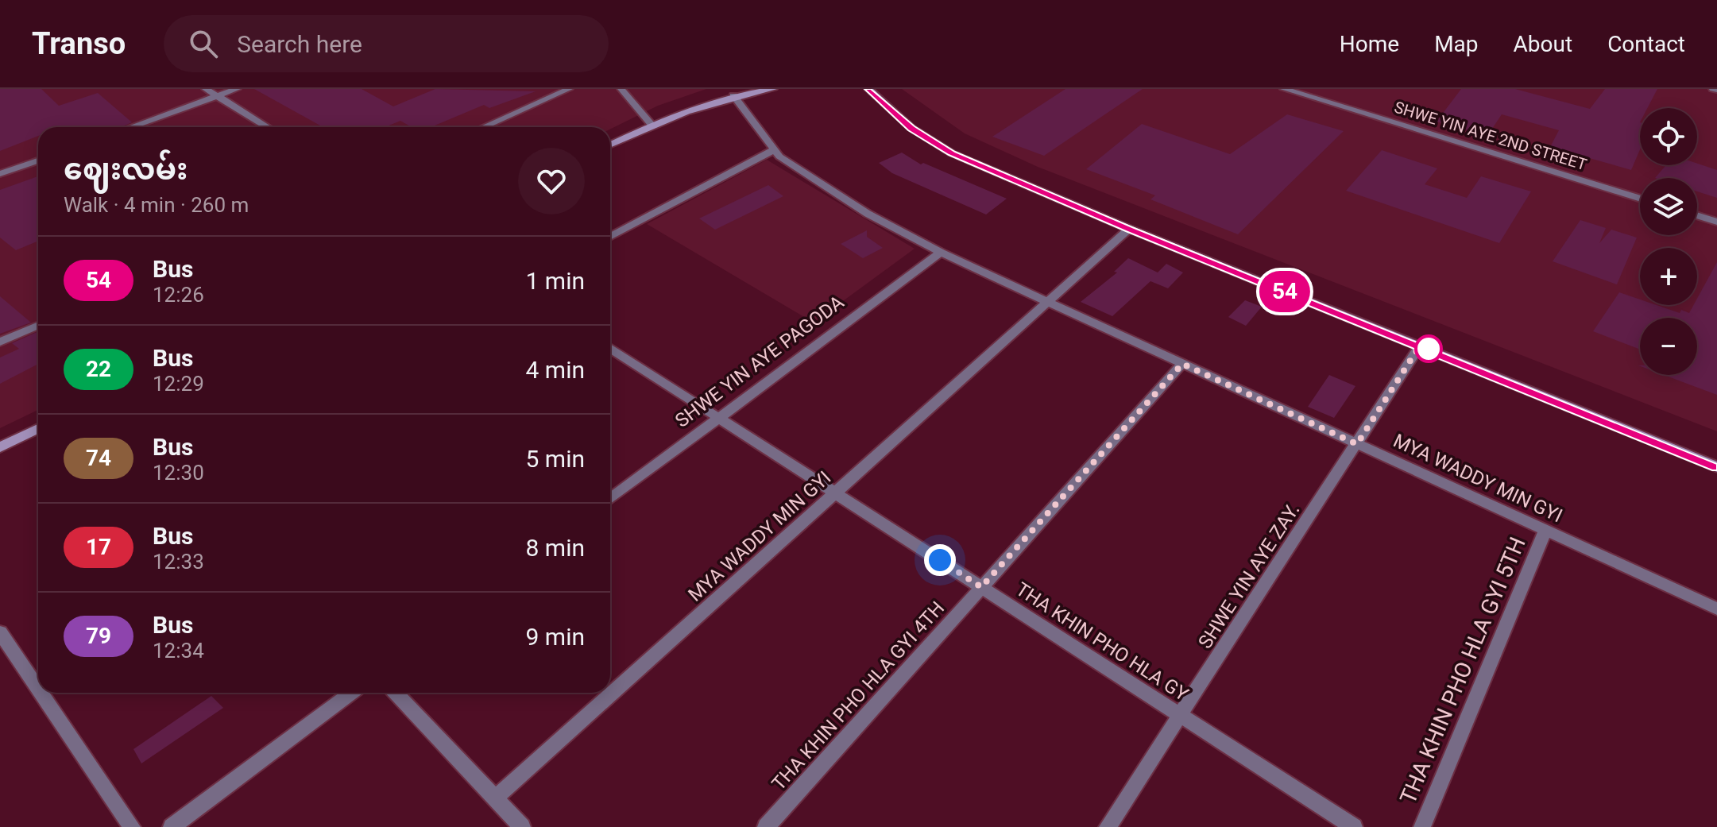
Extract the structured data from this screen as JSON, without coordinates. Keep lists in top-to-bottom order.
{
  "streets": {
    "street": [
      "SHWE YIN AYE 2ND STREET",
      "SHWE YIN AYE PAGODA",
      "MYA WADDY MIN GYI",
      "SHWE YIN AYE ZAY.",
      "THA KHIN PHO HLA GY",
      "THA KHIN PHO HLA GYI 5TH",
      "THA KHIN PHO HLA GYI 4TH"
    ]
  },
  "crossings": [
    ["SHWE YIN AYE PAGODA", "MYA WADDY MIN GYI"],
    ["SHWE YIN AYE PAGODA", "THA KHIN PHO HLA GY"],
    ["MYA WADDY MIN GYI", "SHWE YIN AYE ZAY."],
    ["MYA WADDY MIN GYI", "THA KHIN PHO HLA GY"],
    ["MYA WADDY MIN GYI", "THA KHIN PHO HLA GYI 5TH"],
    ["MYA WADDY MIN GYI", "THA KHIN PHO HLA GYI 4TH"],
    ["SHWE YIN AYE ZAY.", "THA KHIN PHO HLA GY"],
    ["THA KHIN PHO HLA GY", "THA KHIN PHO HLA GYI 4TH"]
  ],
  "lines": ["bus line 54"],
  "page": {
    "header": "Transo",
    "search": "Search here",
    "nav": [
      "Home",
      "Map",
      "About",
      "Contact"
    ],
    "on_map": "54",
    "map_buttons": ["+", "−"],
    "heading": ["ဈေးလမ်း", "Walk · 4 min · 260 m"],
    "list": [
      {
        "mark": "54",
        "name": "Bus",
        "note": "12:26",
        "value": "1 min"
      },
      {
        "mark": "22",
        "name": "Bus",
        "note": "12:29",
        "value": "4 min"
      },
      {
        "mark": "74",
        "name": "Bus",
        "note": "12:30",
        "value": "5 min"
      },
      {
        "mark": "17",
        "name": "Bus",
        "note": "12:33",
        "value": "8 min"
      },
      {
        "mark": "79",
        "name": "Bus",
        "note": "12:34",
        "value": "9 min"
      }
    ]
  }
}
